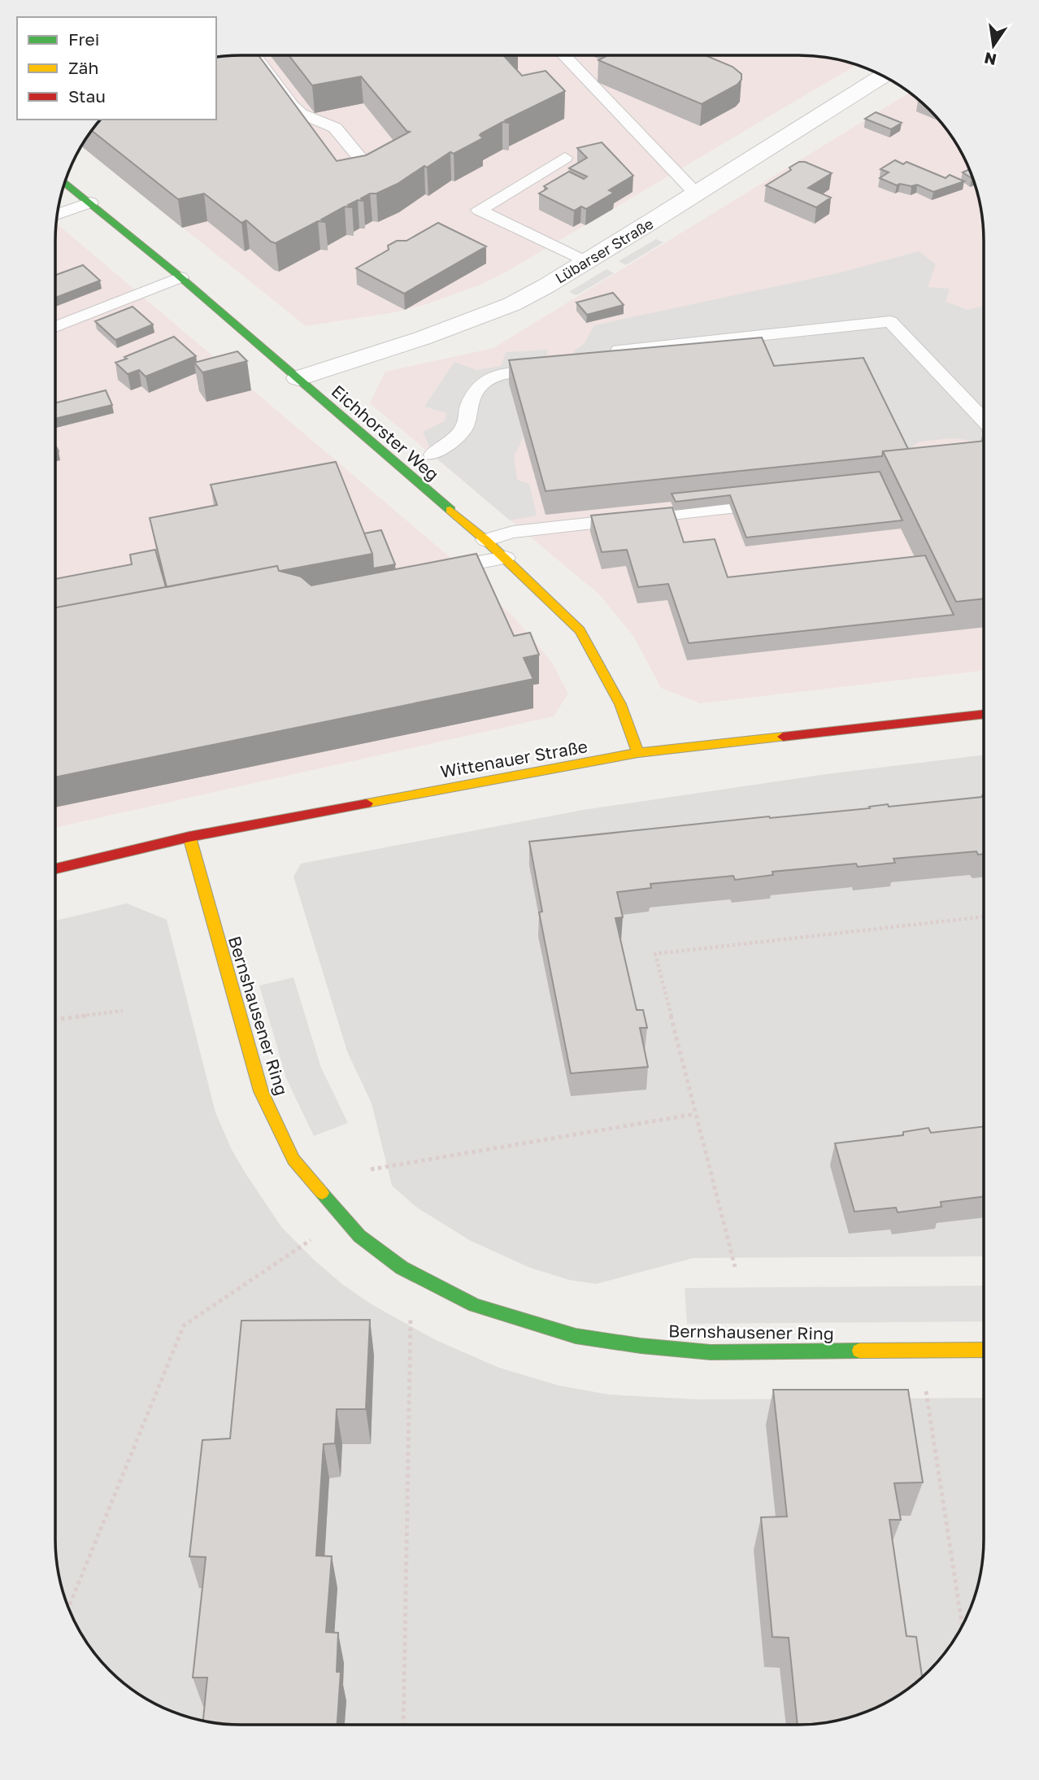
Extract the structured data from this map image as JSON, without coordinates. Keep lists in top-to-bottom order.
{
  "streets": {
    "main road": ["Eichhorster Weg", "Wittenauer Straße", "Bernshausener Ring"],
    "street": ["Lübarser Straße"]
  },
  "crossings": [
    ["Lübarser Straße", "Eichhorster Weg"],
    ["Eichhorster Weg", "Wittenauer Straße"],
    ["Wittenauer Straße", "Bernshausener Ring"]
  ],
  "legend": ["Frei", "Zäh", "Stau"],
  "north": "bottom"
}
